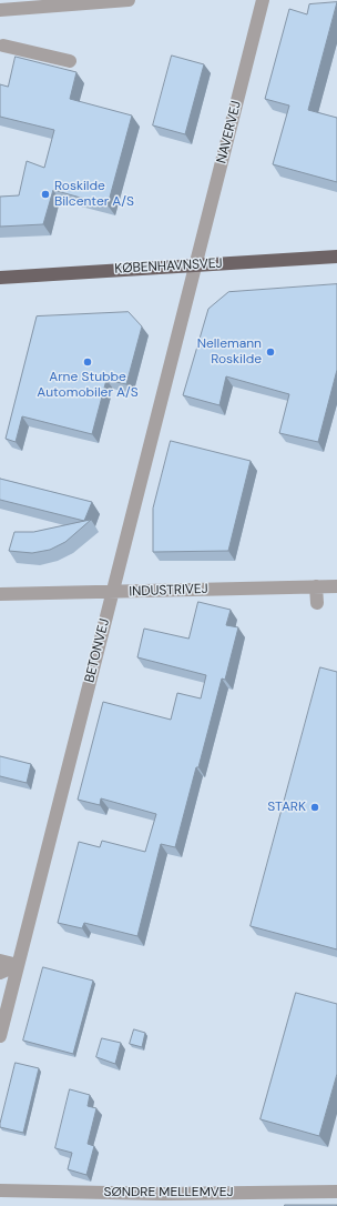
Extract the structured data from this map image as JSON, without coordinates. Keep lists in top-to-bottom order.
{
  "streets": {
    "main road": ["KØBENHAVNSVEJ"],
    "street": [
      "NAVERVEJ",
      "INDUSTRIVEJ",
      "BETONVEJ",
      "SØNDRE MELLEMVEJ"
    ]
  },
  "crossings": [
    ["NAVERVEJ", "KØBENHAVNSVEJ"],
    ["NAVERVEJ", "BETONVEJ"],
    ["KØBENHAVNSVEJ", "BETONVEJ"],
    ["INDUSTRIVEJ", "BETONVEJ"]
  ],
  "places": [
    "Roskilde Bilcenter A/S",
    "Nellemann Roskilde",
    "Arne Stubbe Automobiler A/S",
    "STARK"
  ]
}
